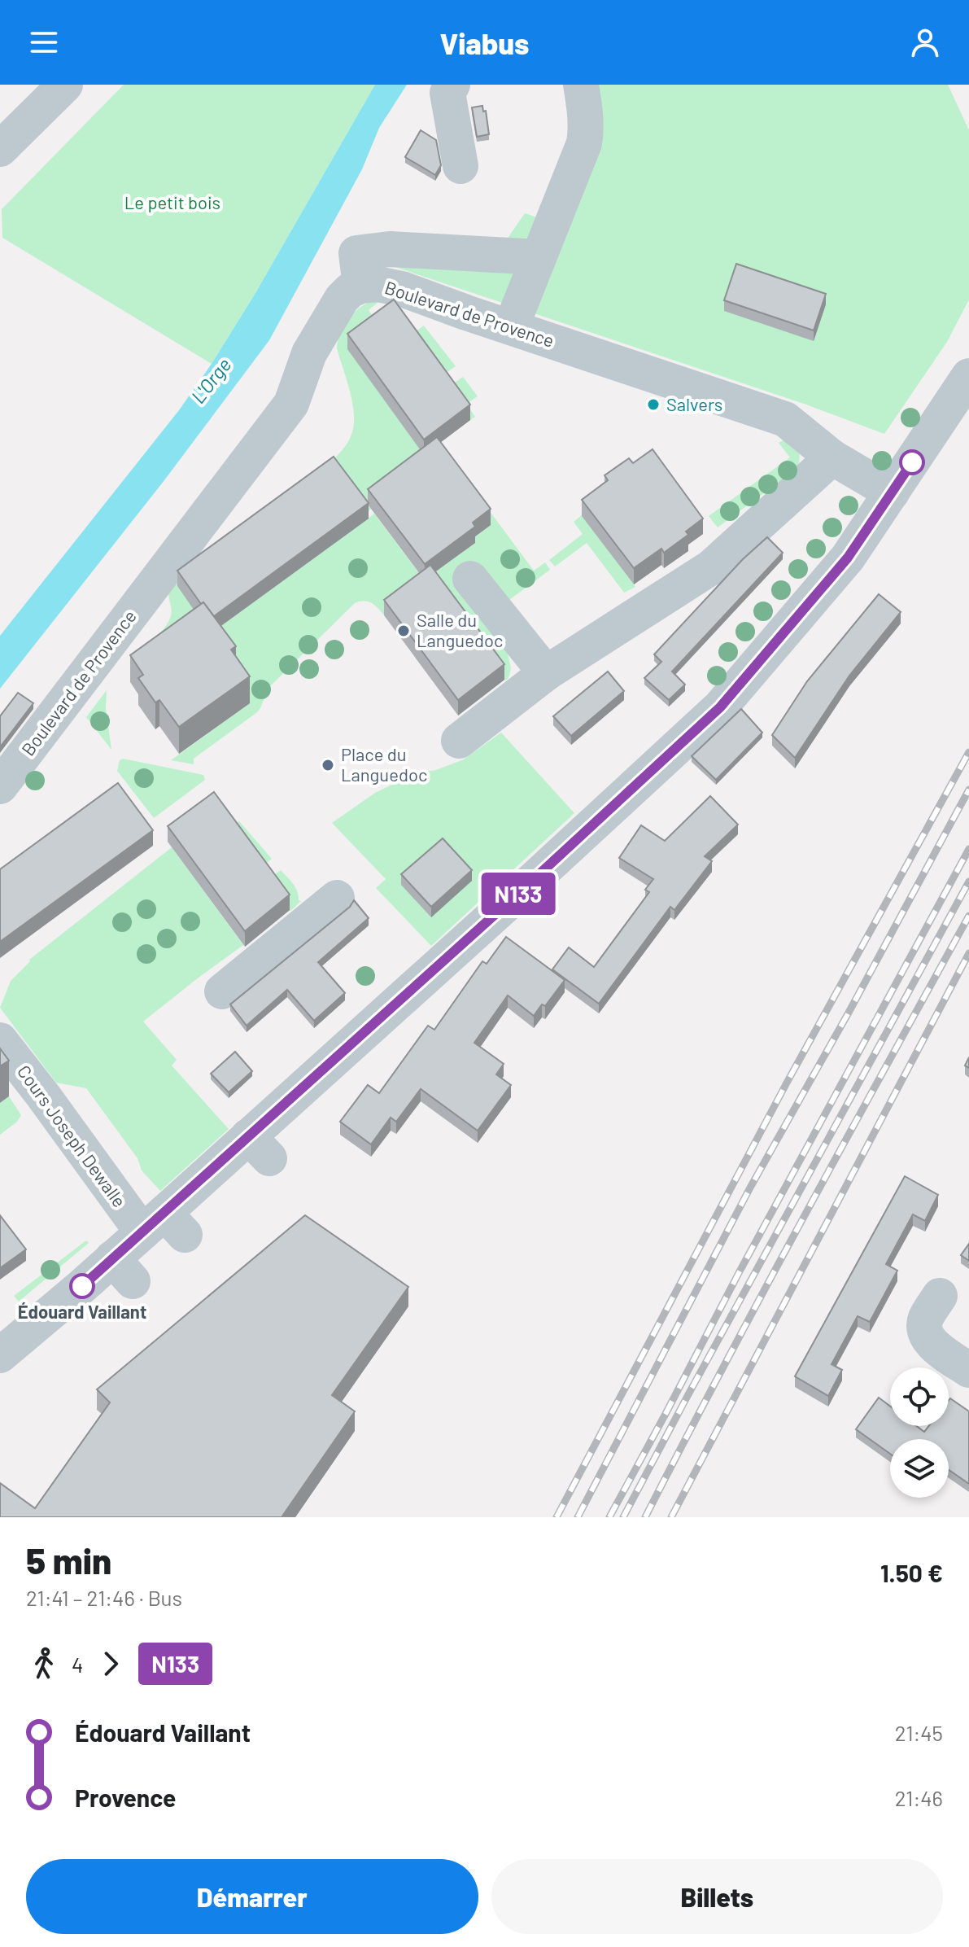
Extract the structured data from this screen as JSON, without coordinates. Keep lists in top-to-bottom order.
{
  "streets": {
    "street": ["Boulevard de Provence", "Cours Joseph Dewalle"]
  },
  "water": ["L'Orge"],
  "parks": ["Le petit bois"],
  "places": [
    "Salvers",
    "Salle du Languedoc",
    "Place du Languedoc",
    "Édouard Vaillant"
  ],
  "lines": ["bus line N133"],
  "page": {
    "header": "Viabus",
    "on_map": "N133",
    "heading": ["5 min", "21:41 – 21:46 · Bus", "1.50 €"],
    "legs": ["4", "N133"],
    "list": [
      {
        "name": "Édouard Vaillant",
        "value": "21:45"
      },
      {
        "name": "Provence",
        "value": "21:46"
      }
    ],
    "buttons": ["Démarrer", "Billets"]
  }
}
